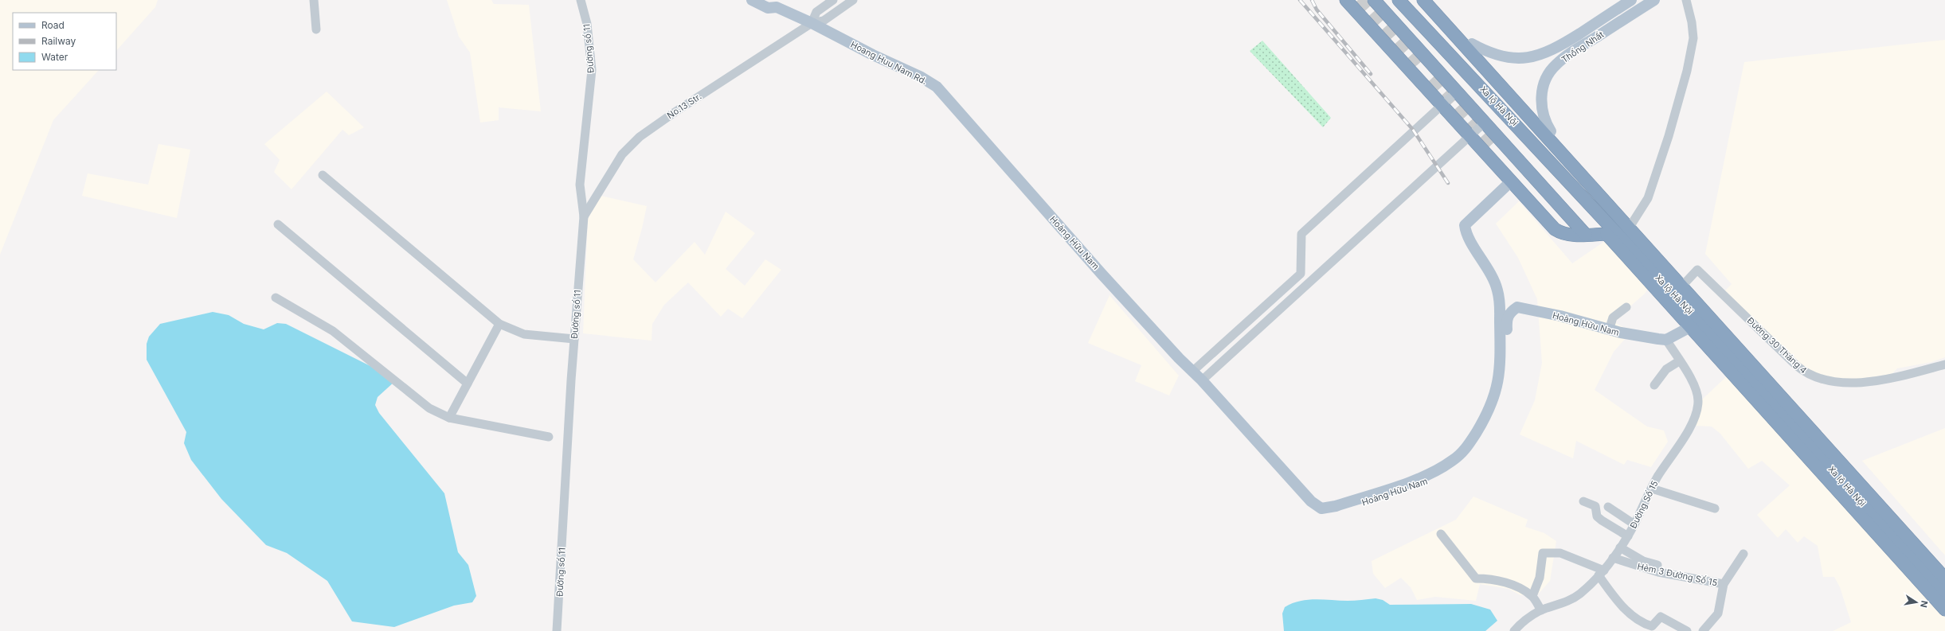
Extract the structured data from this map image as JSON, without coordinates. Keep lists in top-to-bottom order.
{
  "streets": {
    "highway": ["Xa lộ Hà Nội"],
    "main road": ["Thống Nhất", "Hoang Huu Nam Rd.", "Hoàng Hữu Nam"],
    "street": [
      "Đường số 11",
      "No.13 Str.",
      "Đường 30 Tháng 4",
      "Đường Số 15",
      "Hẻm 3 Đường Số 15"
    ]
  },
  "crossings": [
    ["Thống Nhất", "Xa lộ Hà Nội"],
    ["Đường số 11", "No.13 Str."],
    ["Hoang Huu Nam Rd.", "No.13 Str."],
    ["Hoang Huu Nam Rd.", "Hoàng Hữu Nam"],
    ["Xa lộ Hà Nội", "Đường 30 Tháng 4"],
    ["Hoàng Hữu Nam", "Đường Số 15"],
    ["Đường Số 15", "Hẻm 3 Đường Số 15"]
  ],
  "legend": ["Road", "Railway", "Water"],
  "north": "right"
}
